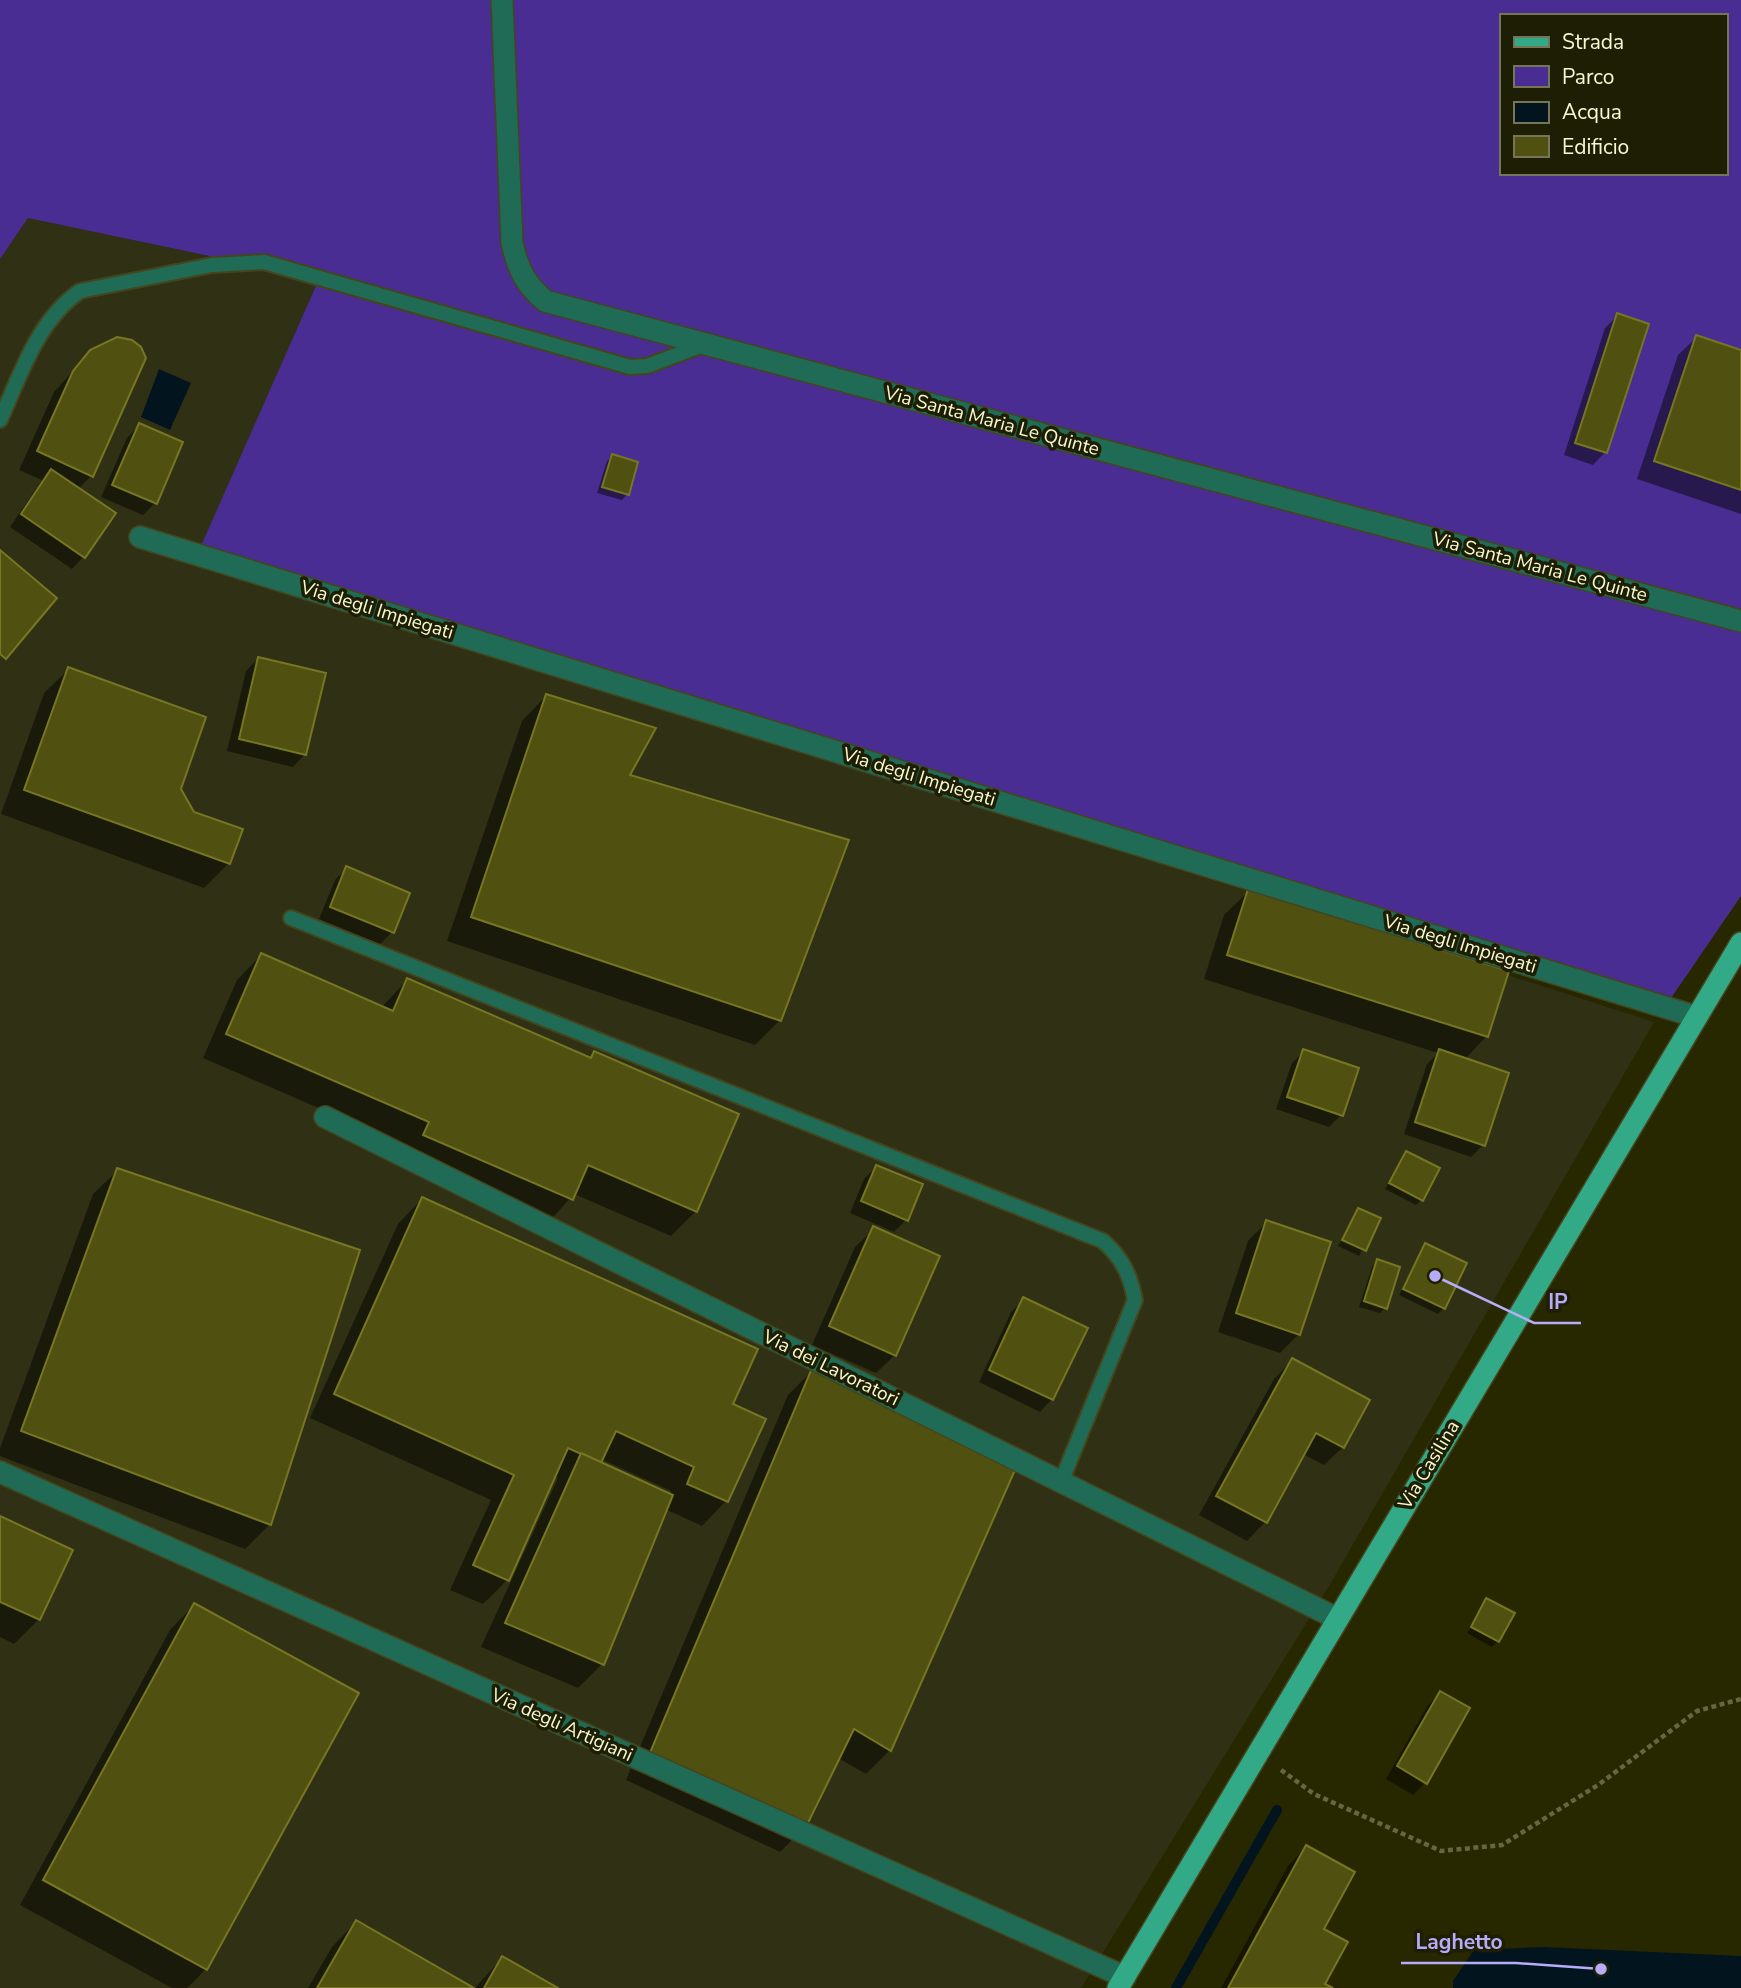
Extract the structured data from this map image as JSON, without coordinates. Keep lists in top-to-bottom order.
{
  "streets": {
    "main road": ["Via Casilina"],
    "street": [
      "Via Santa Maria Le Quinte",
      "Via degli Impiegati",
      "Via dei Lavoratori",
      "Via degli Artigiani"
    ]
  },
  "crossings": [
    ["Via degli Impiegati", "Via Casilina"],
    ["Via dei Lavoratori", "Via Casilina"],
    ["Via Casilina", "Via degli Artigiani"]
  ],
  "places": ["IP", "Laghetto"],
  "legend": [
    "Strada",
    "Parco",
    "Acqua",
    "Edificio"
  ]
}
